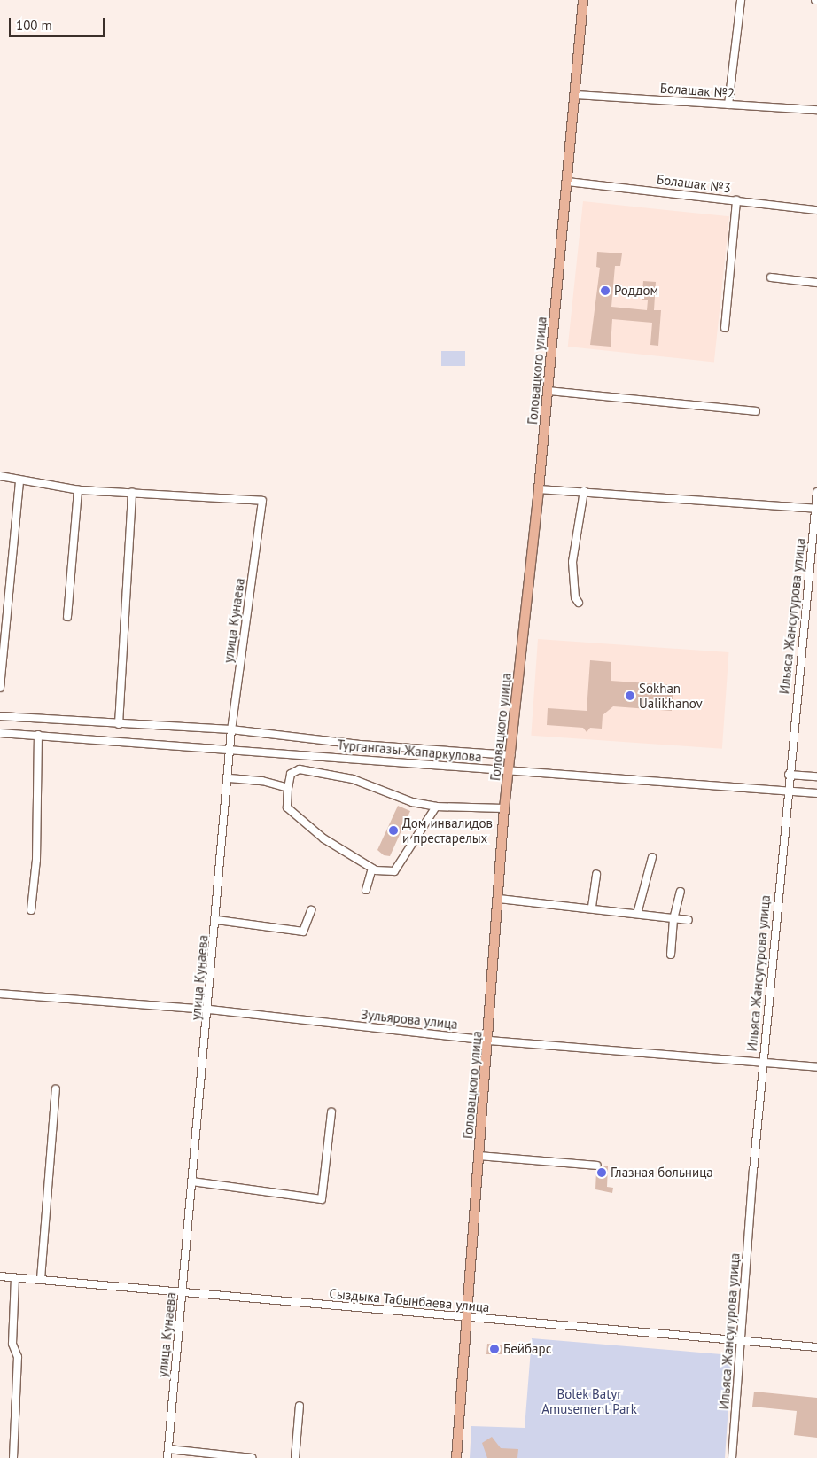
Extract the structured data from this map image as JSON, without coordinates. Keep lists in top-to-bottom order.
{
  "streets": {
    "main road": ["Головацкого улица"],
    "street": [
      "Болашак №2",
      "Болашак №3",
      "Ильяса Жансугурова улица",
      "улица Кунаева",
      "Тургангазы Жапаркулова",
      "Зульярова улица",
      "Сыздыка Табынбаева улица"
    ]
  },
  "crossings": [
    ["Болашак №2", "Головацкого улица"],
    ["Болашак №3", "Головацкого улица"],
    ["Головацкого улица", "Тургангазы Жапаркулова"],
    ["Головацкого улица", "Зульярова улица"],
    ["Головацкого улица", "Сыздыка Табынбаева улица"],
    ["Ильяса Жансугурова улица", "Тургангазы Жапаркулова"],
    ["Ильяса Жансугурова улица", "Зульярова улица"],
    ["Ильяса Жансугурова улица", "Сыздыка Табынбаева улица"],
    ["улица Кунаева", "Тургангазы Жапаркулова"],
    ["улица Кунаева", "Зульярова улица"],
    ["улица Кунаева", "Сыздыка Табынбаева улица"]
  ],
  "parks": ["Bolek Batyr Amusement Park"],
  "places": [
    "Роддом",
    "Sokhan Ualikhanov",
    "Дом инвалидов и престарелых",
    "Глазная больница",
    "Бейбарс"
  ],
  "scale_bar": "100 m"
}
